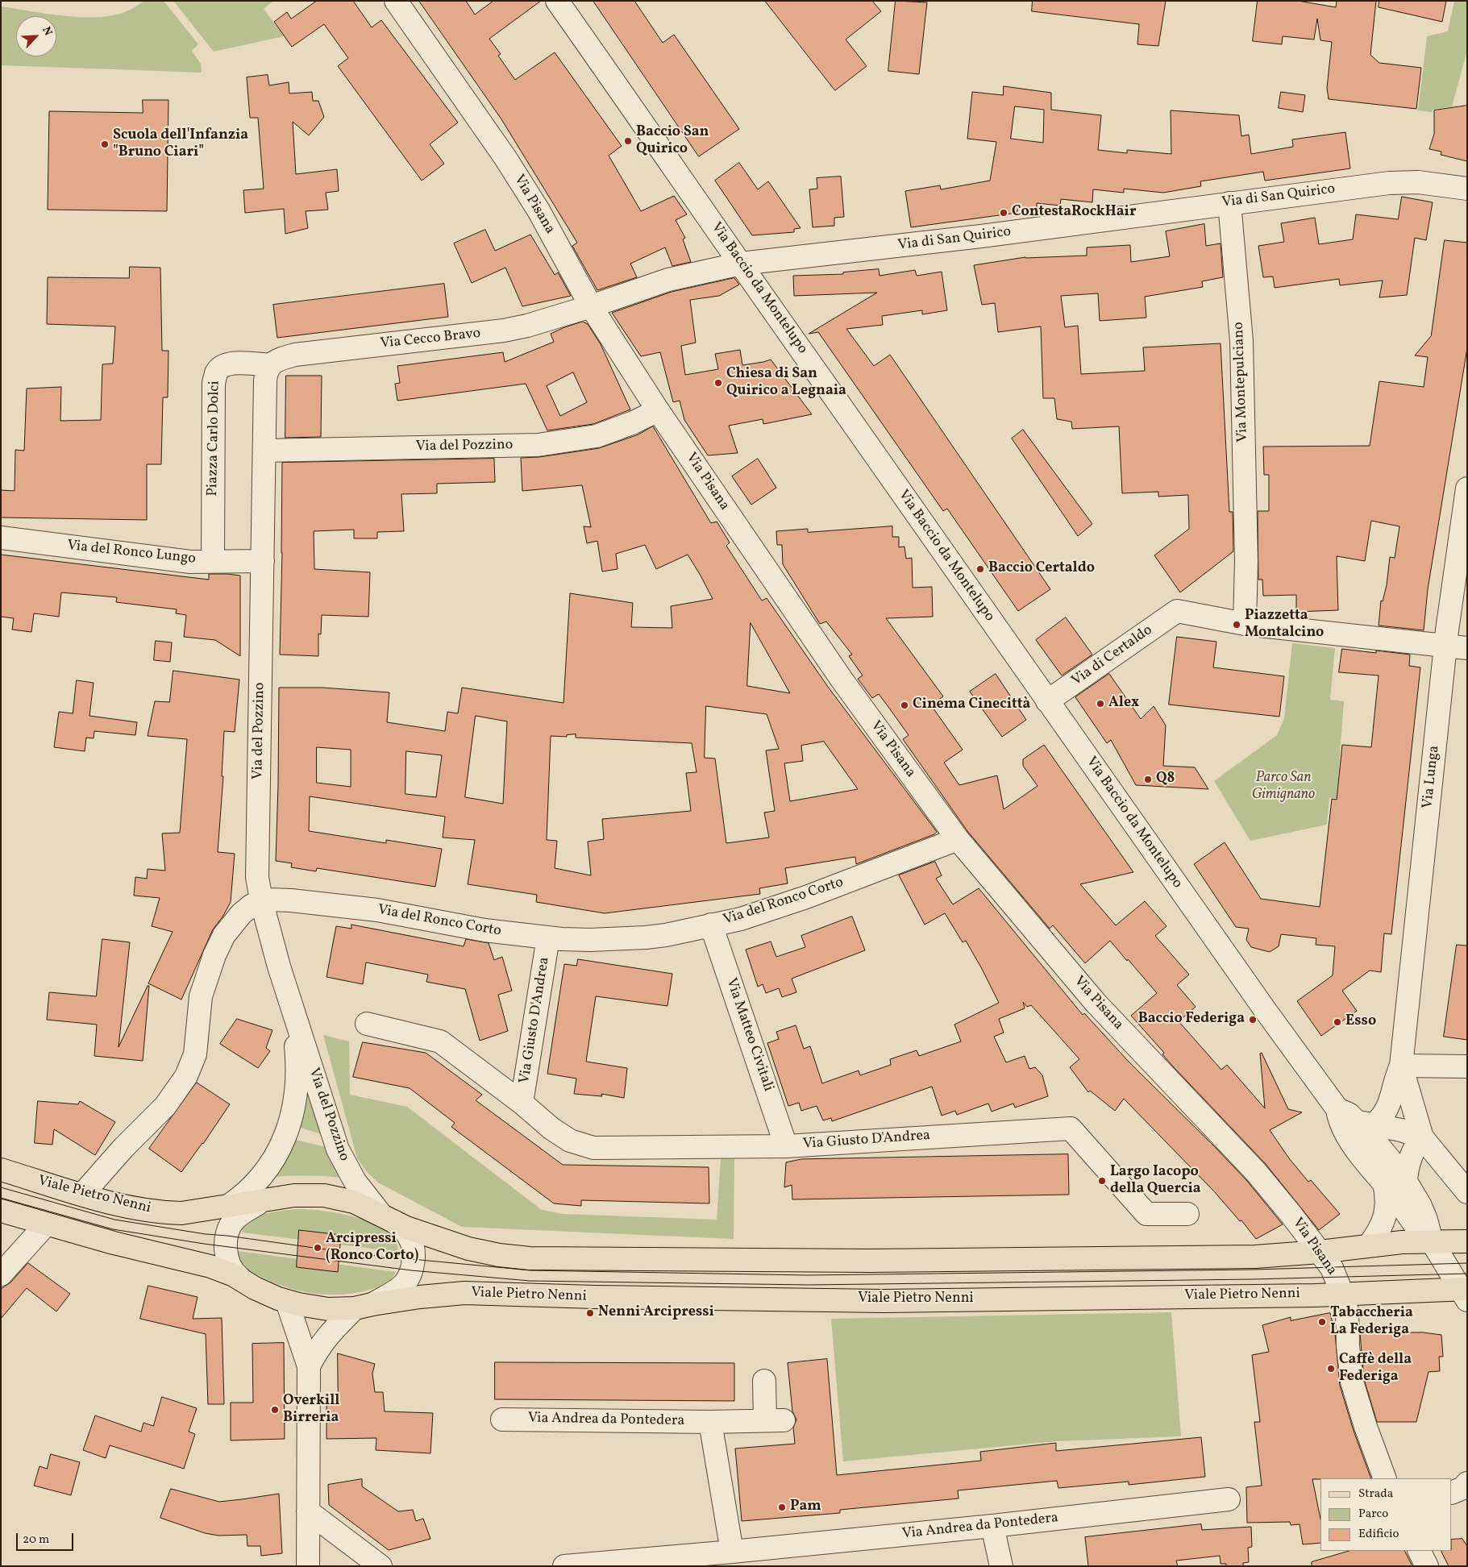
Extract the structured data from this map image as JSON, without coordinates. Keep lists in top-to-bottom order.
{
  "streets": {
    "main road": ["Viale Pietro Nenni"],
    "street": [
      "Via di San Quirico",
      "Via Pisana",
      "Via Baccio da Montelupo",
      "Via Cecco Bravo",
      "Via Montepulciano",
      "Piazza Carlo Dolci",
      "Via del Pozzino",
      "Via del Ronco Lungo",
      "Via di Certaldo",
      "Via Lunga",
      "Via del Ronco Corto",
      "Via Giusto D'Andrea",
      "Via Matteo Civitali",
      "Via Andrea da Pontedera"
    ]
  },
  "crossings": [
    ["Via di San Quirico", "Via Pisana"],
    ["Via di San Quirico", "Via Baccio da Montelupo"],
    ["Via di San Quirico", "Via Cecco Bravo"],
    ["Via di San Quirico", "Via Montepulciano"],
    ["Via Pisana", "Via Cecco Bravo"],
    ["Via Pisana", "Via del Pozzino"],
    ["Via Pisana", "Via del Ronco Corto"],
    ["Via Pisana", "Viale Pietro Nenni"],
    ["Via Baccio da Montelupo", "Via di Certaldo"],
    ["Via Baccio da Montelupo", "Via Lunga"],
    ["Via Baccio da Montelupo", "Viale Pietro Nenni"],
    ["Via Cecco Bravo", "Piazza Carlo Dolci"],
    ["Via Cecco Bravo", "Via del Pozzino"],
    ["Via Montepulciano", "Via di Certaldo"],
    ["Piazza Carlo Dolci", "Via del Pozzino"],
    ["Piazza Carlo Dolci", "Via del Ronco Lungo"],
    ["Via del Pozzino", "Via del Ronco Lungo"],
    ["Via del Pozzino", "Via del Ronco Corto"],
    ["Via del Pozzino", "Viale Pietro Nenni"],
    ["Via del Ronco Corto", "Via Giusto D'Andrea"],
    ["Via del Ronco Corto", "Via Matteo Civitali"],
    ["Via del Ronco Corto", "Viale Pietro Nenni"],
    ["Via Giusto D'Andrea", "Via Matteo Civitali"]
  ],
  "parks": ["Parco San Gimignano"],
  "places": [
    "Baccio San Quirico",
    "Scuola dell'Infanzia \"Bruno Ciari\"",
    "ContestaRockHair",
    "Chiesa di San Quirico a Legnaia",
    "Baccio Certaldo",
    "Piazzetta Montalcino",
    "Alex",
    "Cinema Cinecittà",
    "Q8",
    "Baccio Federiga",
    "Esso",
    "Largo Iacopo della Quercia",
    "Arcipressi (Ronco Corto)",
    "Nenni Arcipressi",
    "Tabaccheria La Federiga",
    "Caffè della Federiga",
    "Overkill Birreria",
    "Pam"
  ],
  "legend": ["Strada", "Parco", "Edificio"],
  "scale_bar": "20 m",
  "north": "top right"
}
